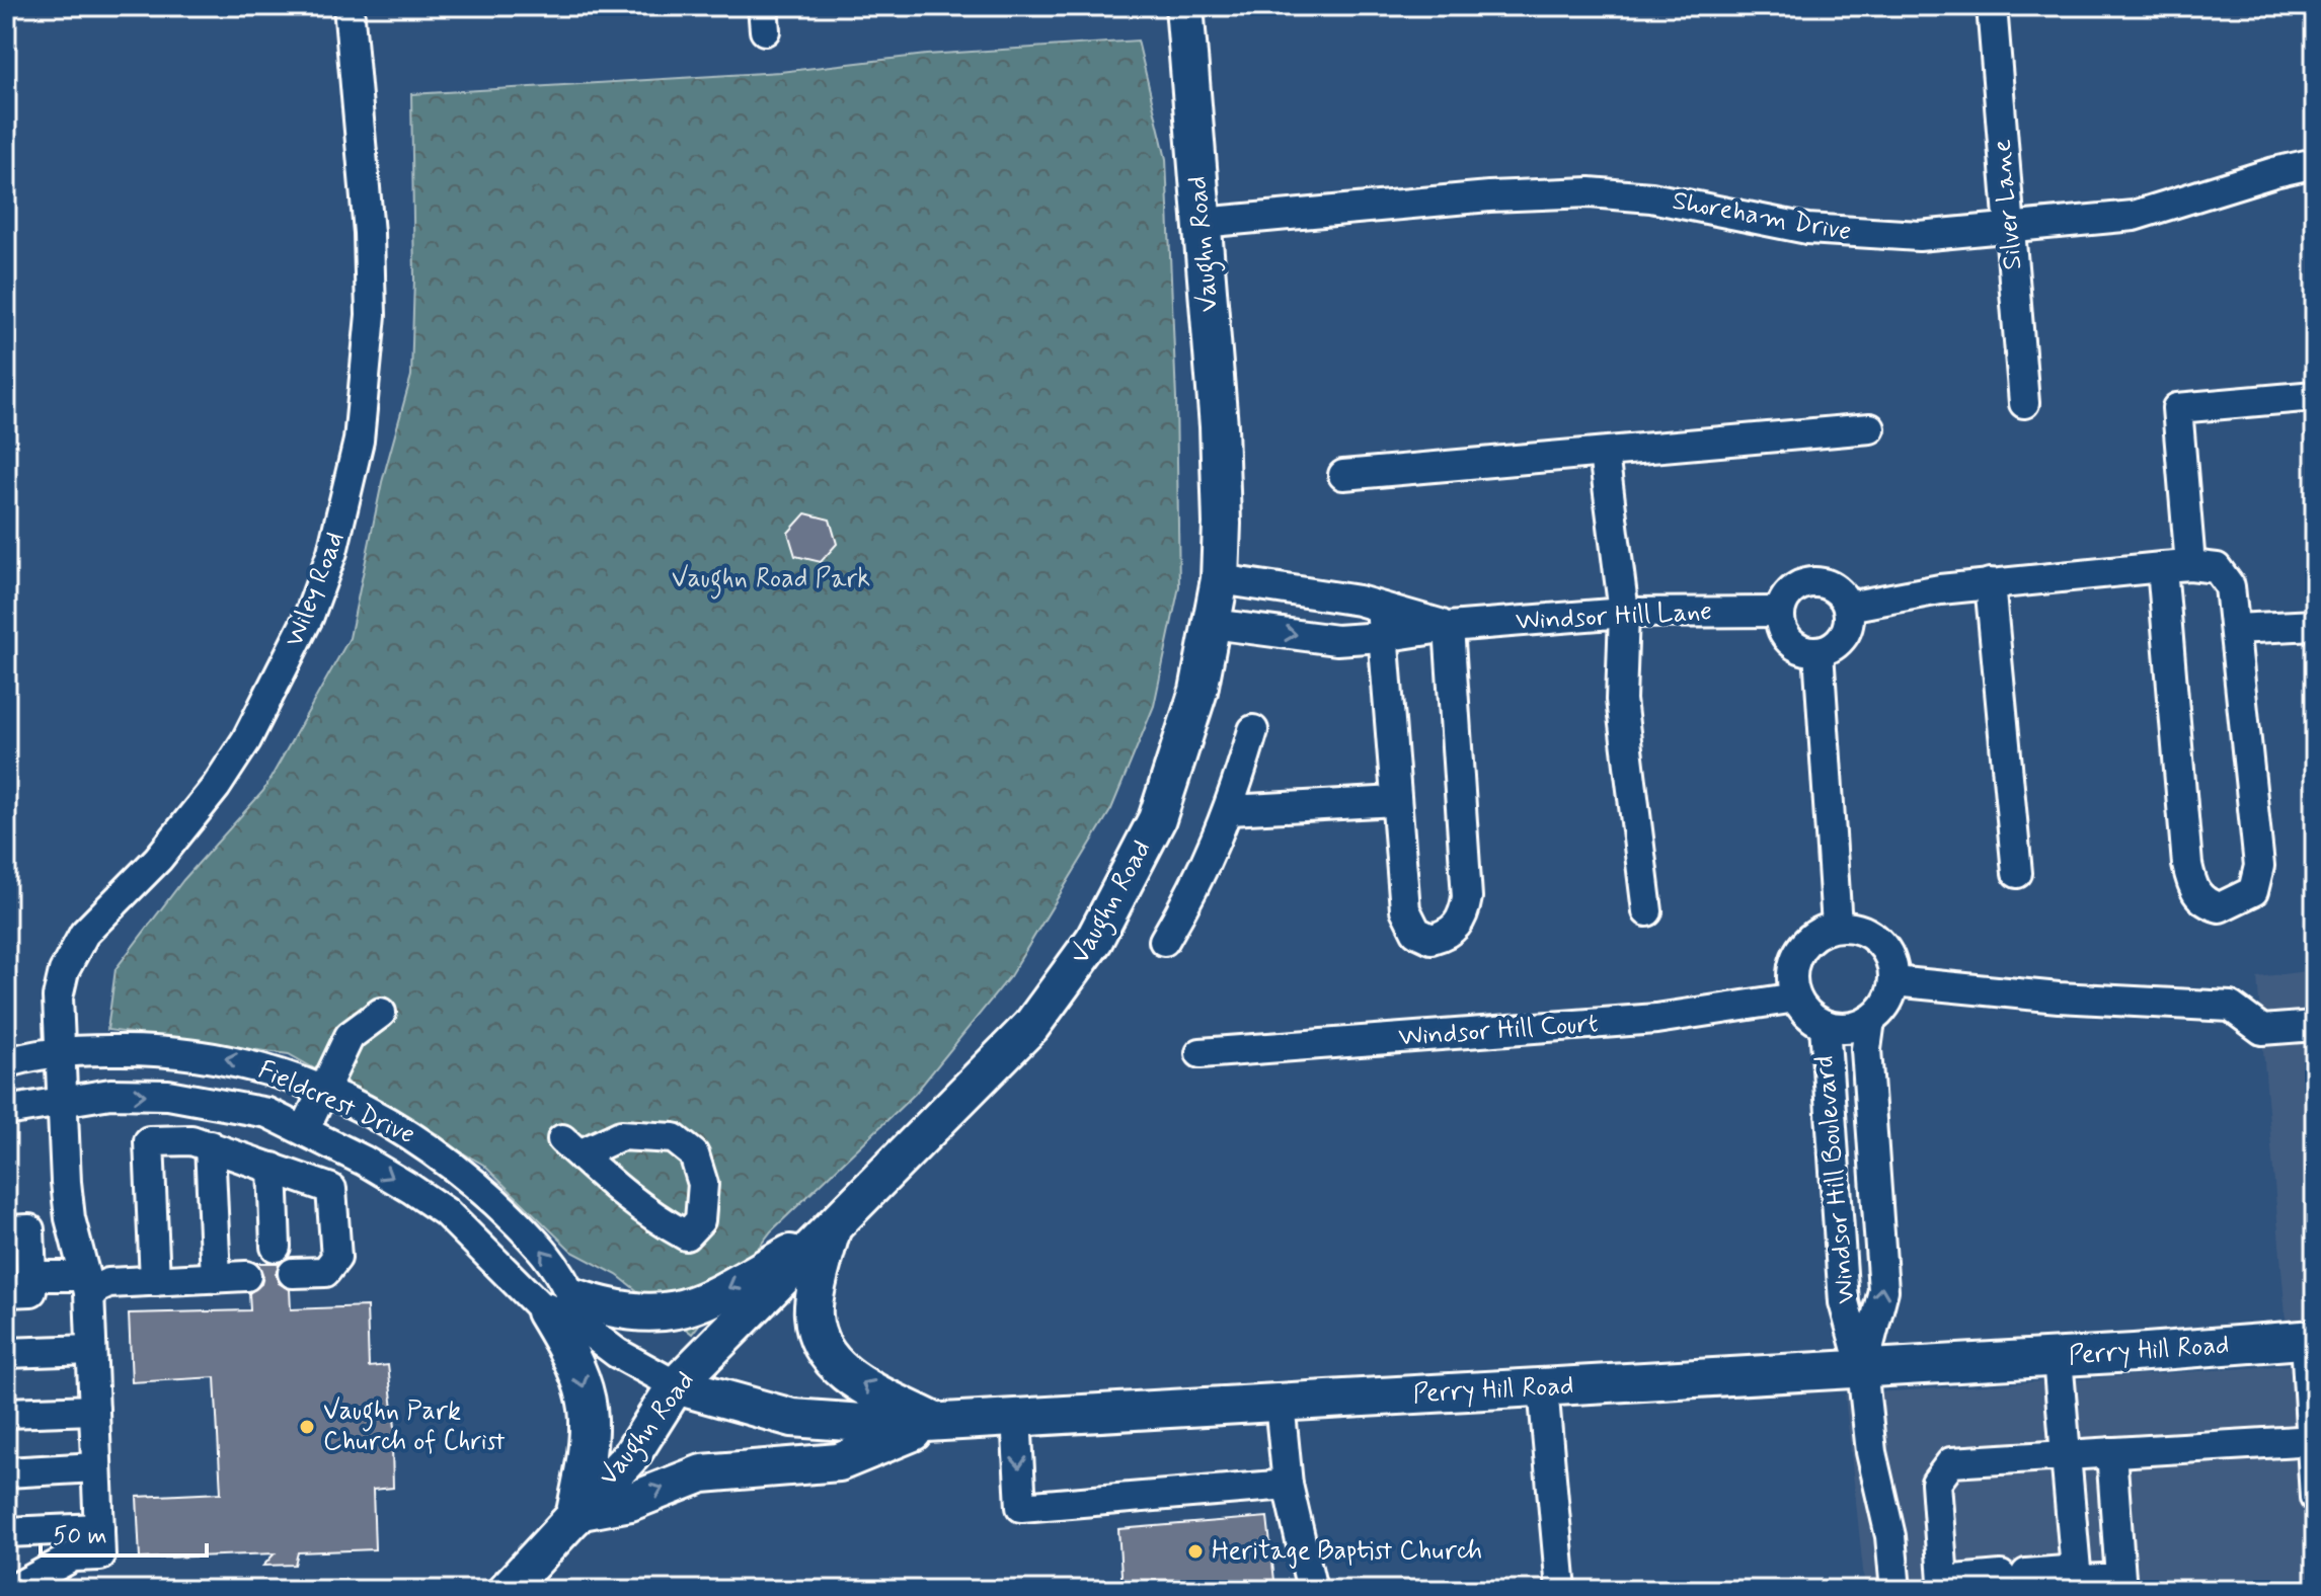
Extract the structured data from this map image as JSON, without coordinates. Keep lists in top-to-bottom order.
{
  "streets": {
    "main road": ["Vaughn Road", "Perry Hill Road"],
    "street": [
      "Silver Lane",
      "Shoreham Drive",
      "Wiley Road",
      "Windsor Hill Lane",
      "Windsor Hill Court",
      "Fieldcrest Drive",
      "Windsor Hill Boulevard"
    ]
  },
  "crossings": [
    ["Silver Lane", "Shoreham Drive"],
    ["Shoreham Drive", "Vaughn Road"],
    ["Vaughn Road", "Windsor Hill Lane"],
    ["Vaughn Road", "Fieldcrest Drive"],
    ["Vaughn Road", "Perry Hill Road"],
    ["Wiley Road", "Fieldcrest Drive"],
    ["Windsor Hill Court", "Windsor Hill Boulevard"],
    ["Fieldcrest Drive", "Perry Hill Road"],
    ["Windsor Hill Boulevard", "Perry Hill Road"]
  ],
  "parks": ["Vaughn Road Park"],
  "places": ["Vaughn Park Church of Christ", "Heritage Baptist Church"],
  "scale_bar": "50 m"
}
